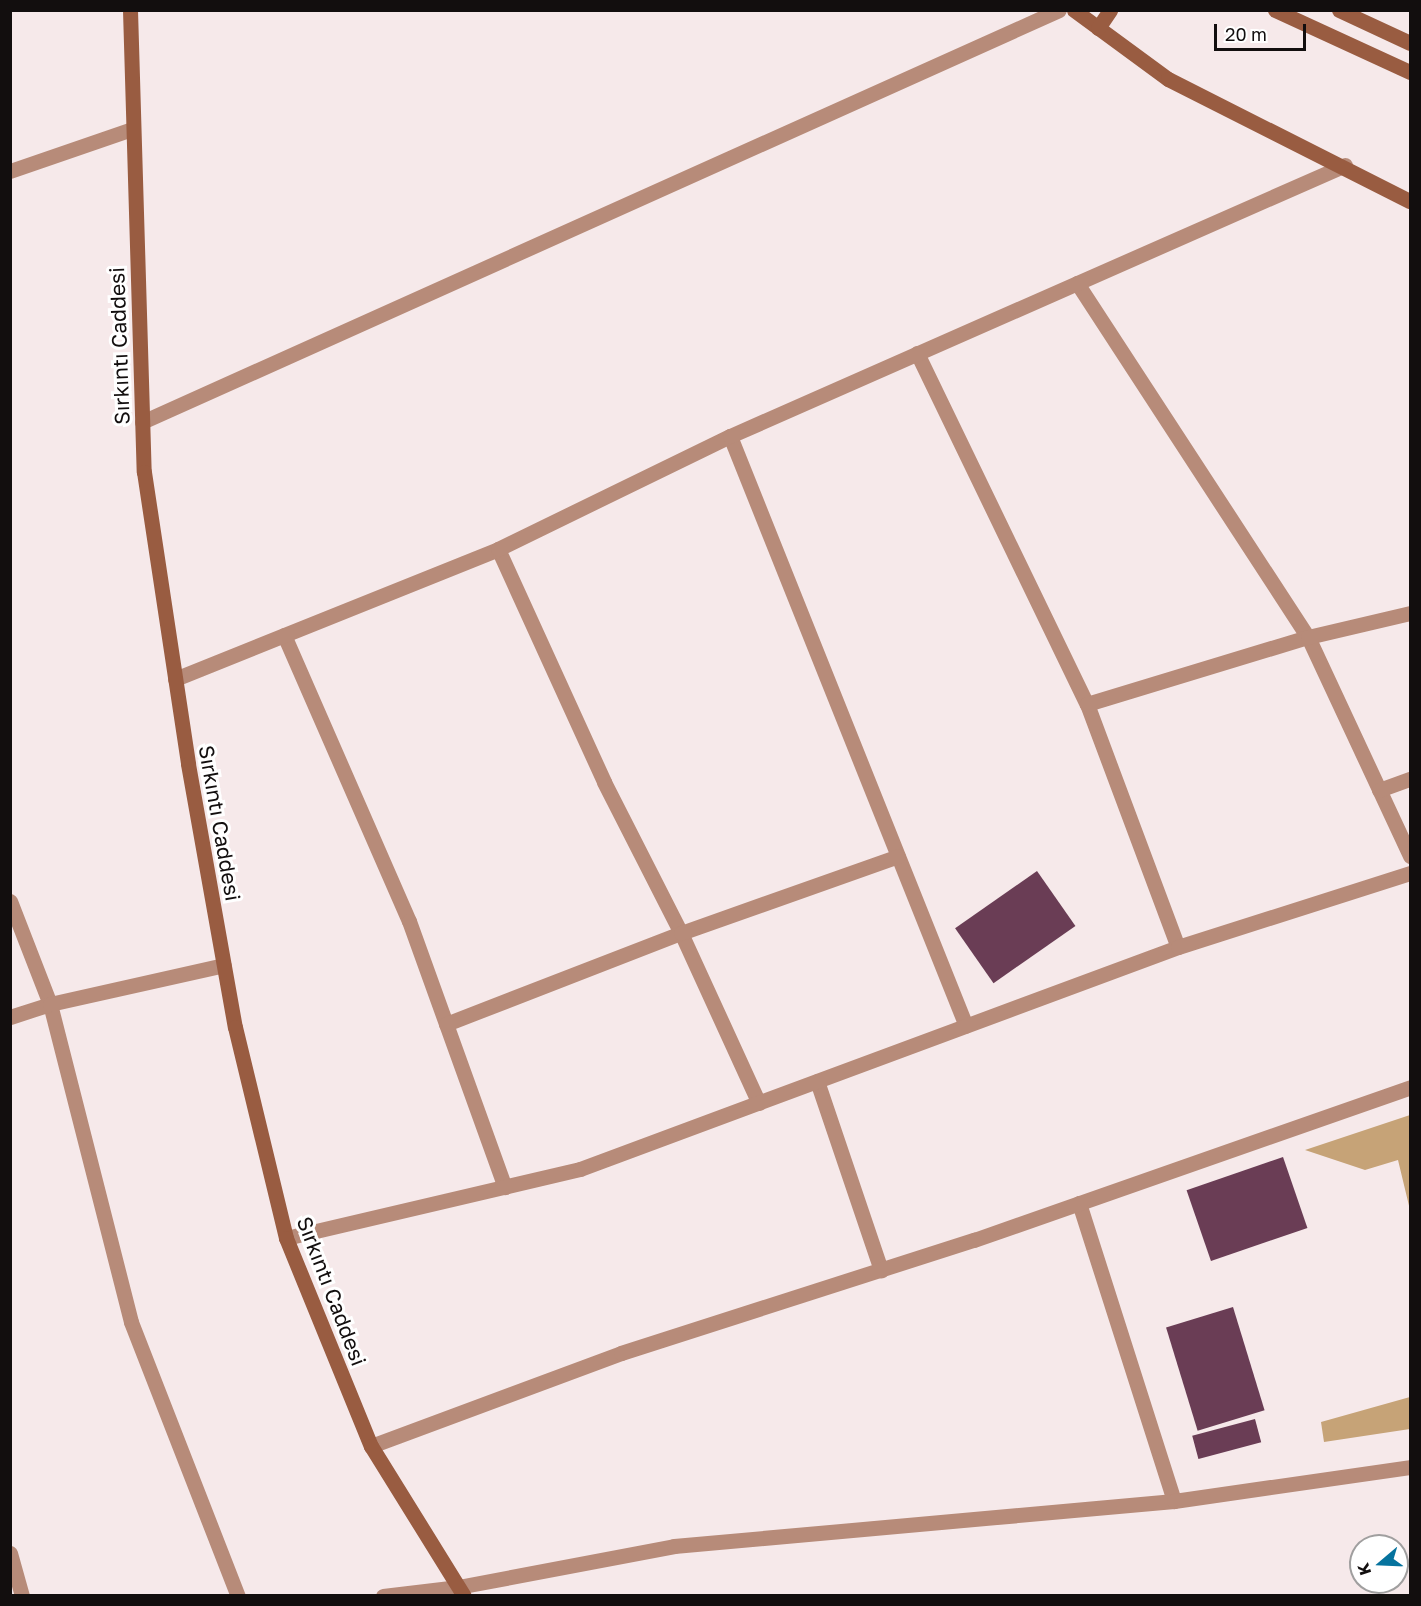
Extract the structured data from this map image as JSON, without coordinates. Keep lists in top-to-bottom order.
{
  "streets": {
    "street": ["Sırkıntı Caddesi"]
  },
  "scale_bar": "20 m",
  "north": "left"
}
